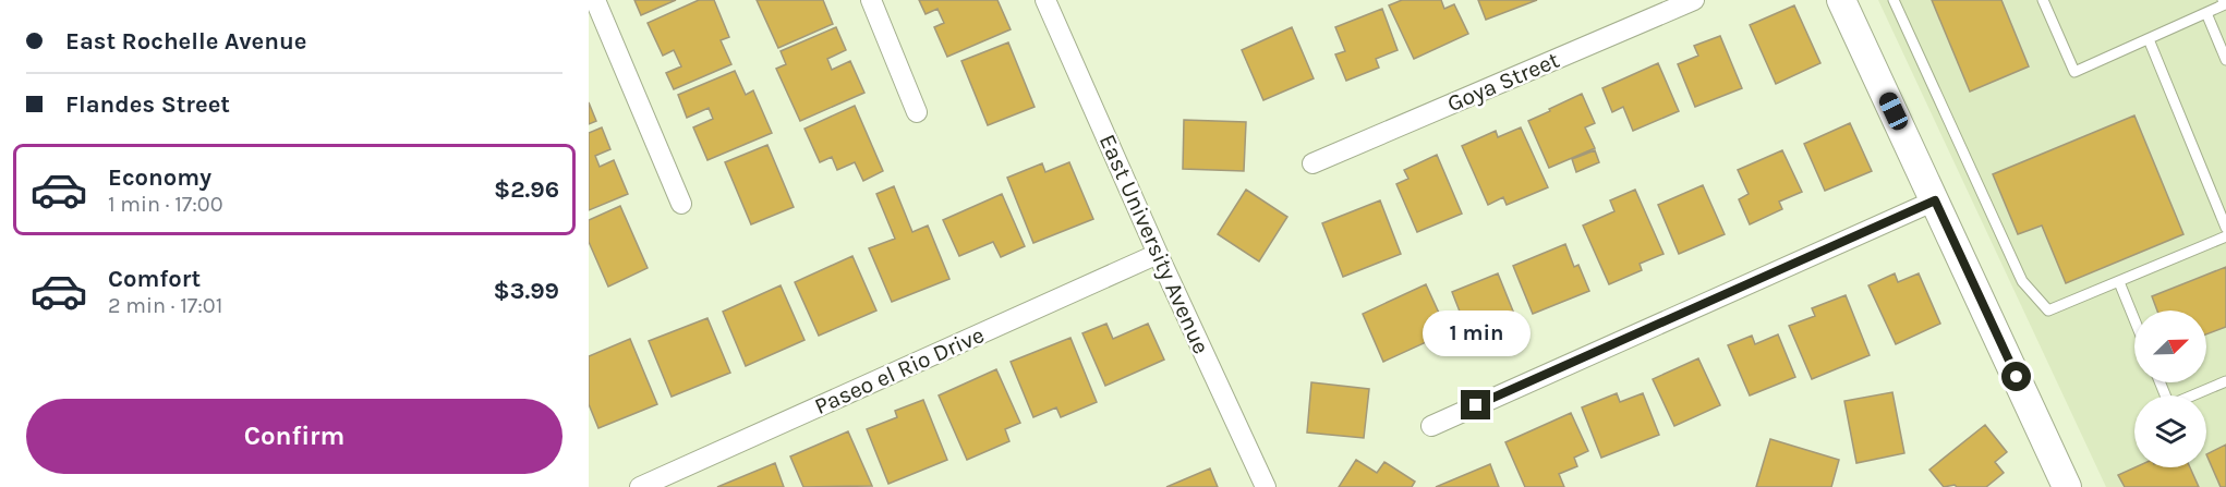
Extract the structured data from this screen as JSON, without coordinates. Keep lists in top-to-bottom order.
{
  "streets": {
    "street": ["Goya Street", "East University Avenue", "Paseo el Rio Drive"]
  },
  "crossings": [
    ["East University Avenue", "Paseo el Rio Drive"]
  ],
  "north": "top right",
  "page": {
    "banner": ["East Rochelle Avenue", "Flandes Street"],
    "list": [
      {
        "name": "Economy",
        "note": "1 min · 17:00",
        "value": "$2.96"
      },
      {
        "name": "Comfort",
        "note": "2 min · 17:01",
        "value": "$3.99"
      }
    ],
    "bubble": "1 min",
    "buttons": "Confirm"
  }
}
